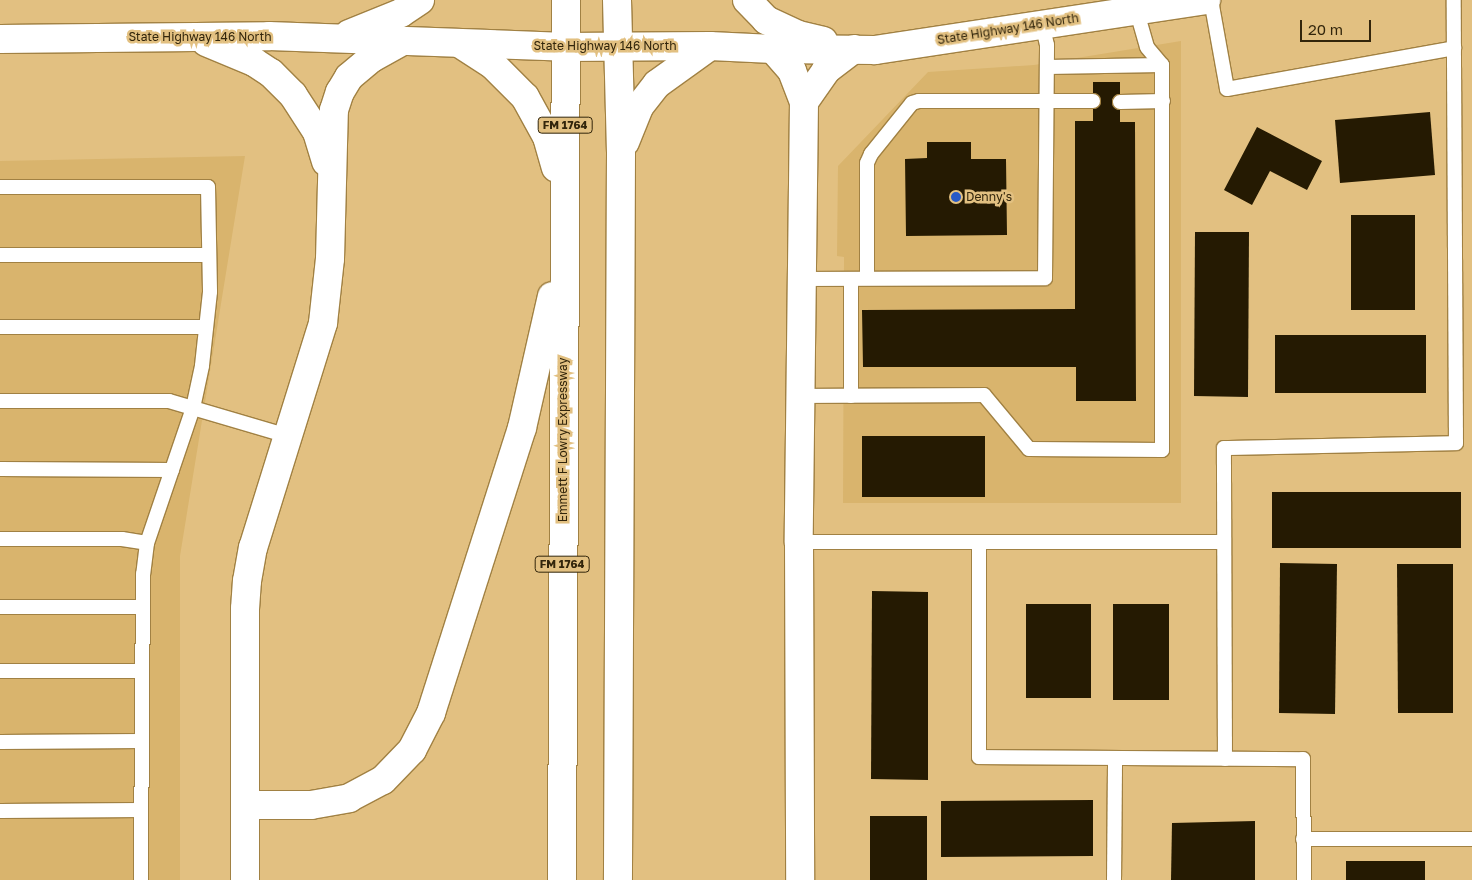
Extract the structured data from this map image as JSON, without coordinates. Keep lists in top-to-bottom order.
{
  "streets": {
    "main road": ["State Highway 146 North", "FM 1764", "Emmett F Lowry Expressway"]
  },
  "crossings": [
    ["State Highway 146 North", "Emmett F Lowry Expressway"]
  ],
  "places": ["Denny's"],
  "scale_bar": "20 m"
}
